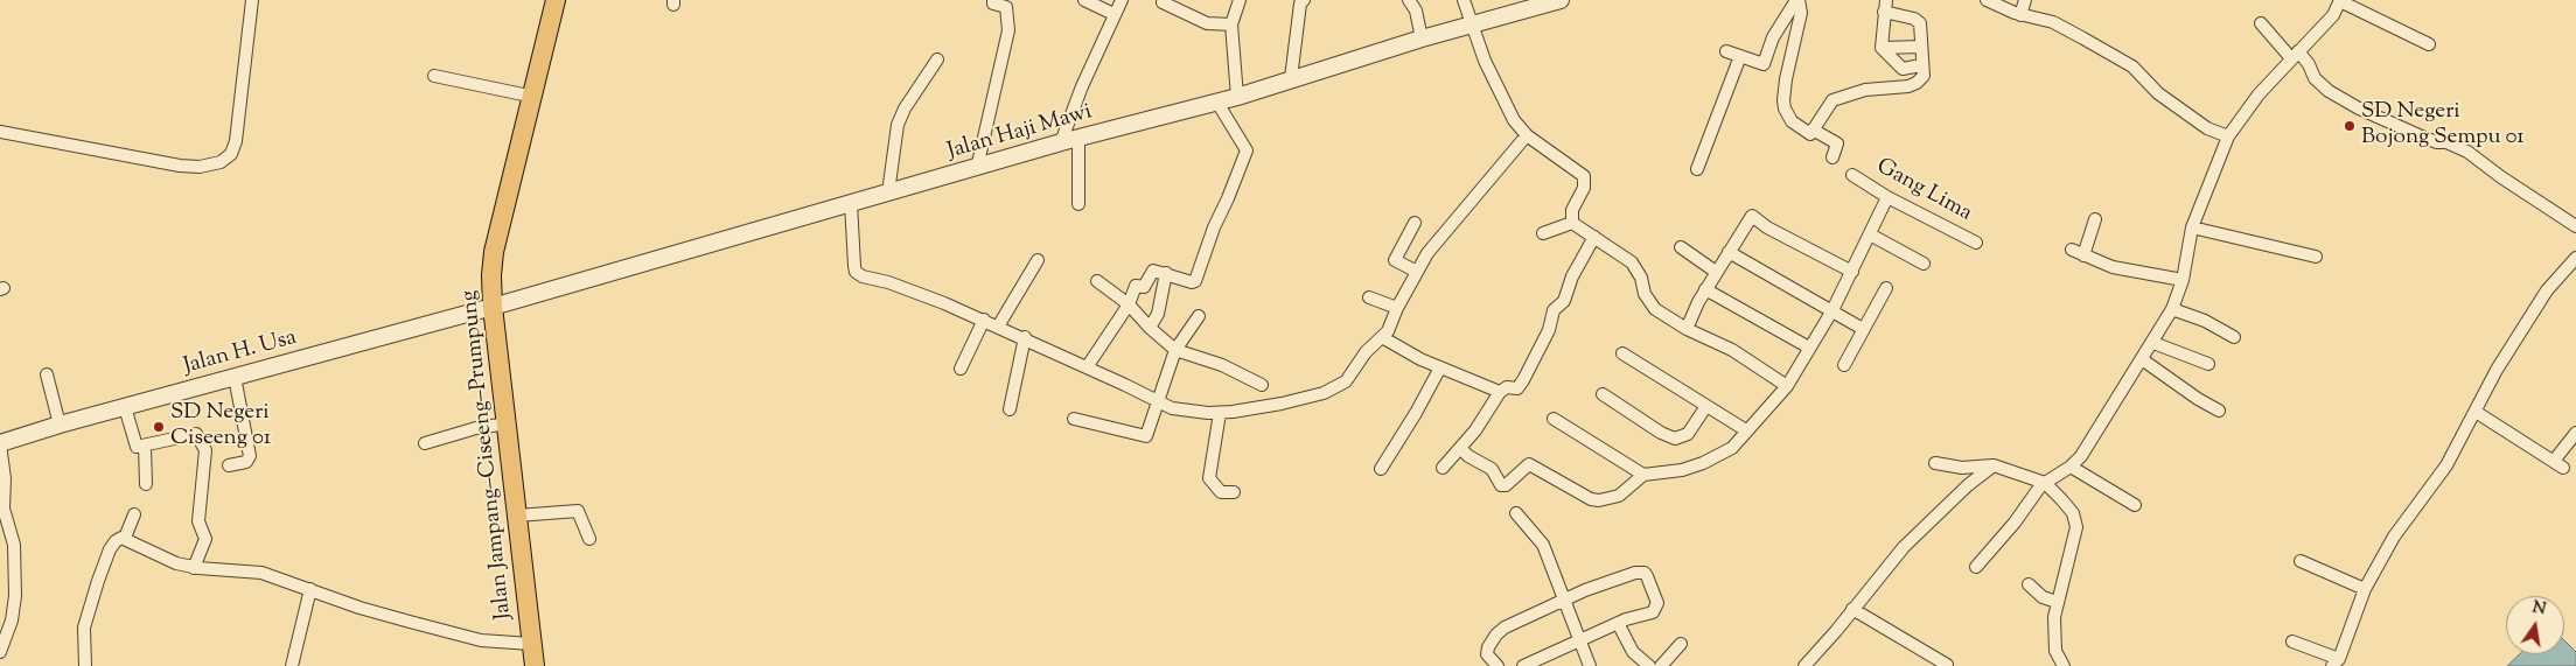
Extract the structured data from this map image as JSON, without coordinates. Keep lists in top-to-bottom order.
{
  "streets": {
    "main road": ["Jalan Jampang–Ciseeng–Prumpung"],
    "street": ["Jalan Haji Mawi", "Gang Lima", "Jalan H. Usa"]
  },
  "crossings": [
    ["Jalan Haji Mawi", "Jalan H. Usa"],
    ["Jalan Haji Mawi", "Jalan Jampang–Ciseeng–Prumpung"],
    ["Jalan H. Usa", "Jalan Jampang–Ciseeng–Prumpung"]
  ],
  "places": ["SD Negeri Bojong Sempu 01", "SD Negeri Ciseeng 01"],
  "north": "top"
}
